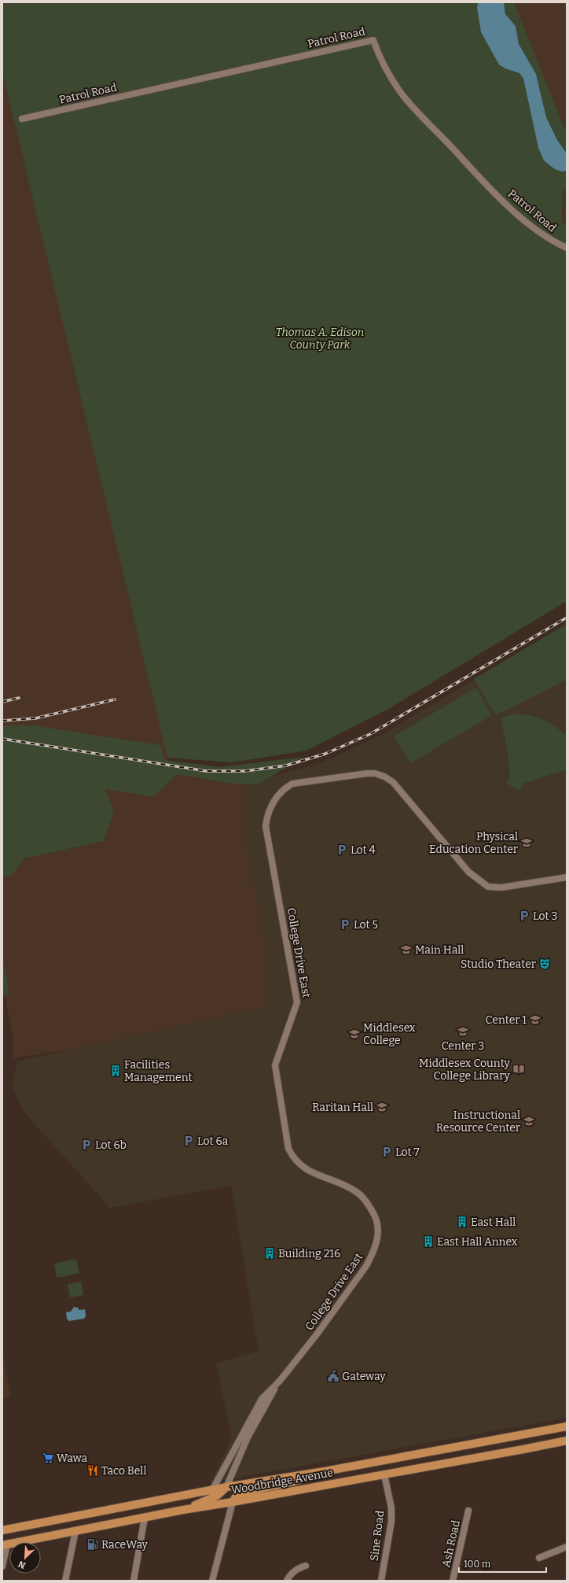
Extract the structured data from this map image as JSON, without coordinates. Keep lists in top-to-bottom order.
{
  "streets": {
    "main road": ["Woodbridge Avenue"],
    "street": [
      "Patrol Road",
      "College Drive East",
      "Sine Road",
      "Ash Road"
    ]
  },
  "crossings": [
    ["College Drive East", "Woodbridge Avenue"],
    ["Woodbridge Avenue", "Sine Road"]
  ],
  "parks": ["Thomas A. Edison County Park"],
  "places": {
    "school or university": [
      "Physical Education Center",
      "Main Hall",
      "Center 1",
      "Center 3",
      "Middlesex College",
      "Raritan Hall",
      "Instructional Resource Center"
    ],
    "parking": [
      "Lot 4",
      "Lot 3",
      "Lot 5",
      "Lot 6a",
      "Lot 6b",
      "Lot 7"
    ],
    "theatre": ["Studio Theater"],
    "library": ["Middlesex County College Library"],
    "building": [
      "Facilities Management",
      "East Hall",
      "East Hall Annex",
      "Building 216"
    ],
    "public building": ["Gateway"],
    "supermarket": ["Wawa"],
    "restaurant": ["Taco Bell"],
    "fuel station": ["RaceWay"]
  },
  "scale_bar": "100 m",
  "north": "bottom left"
}
